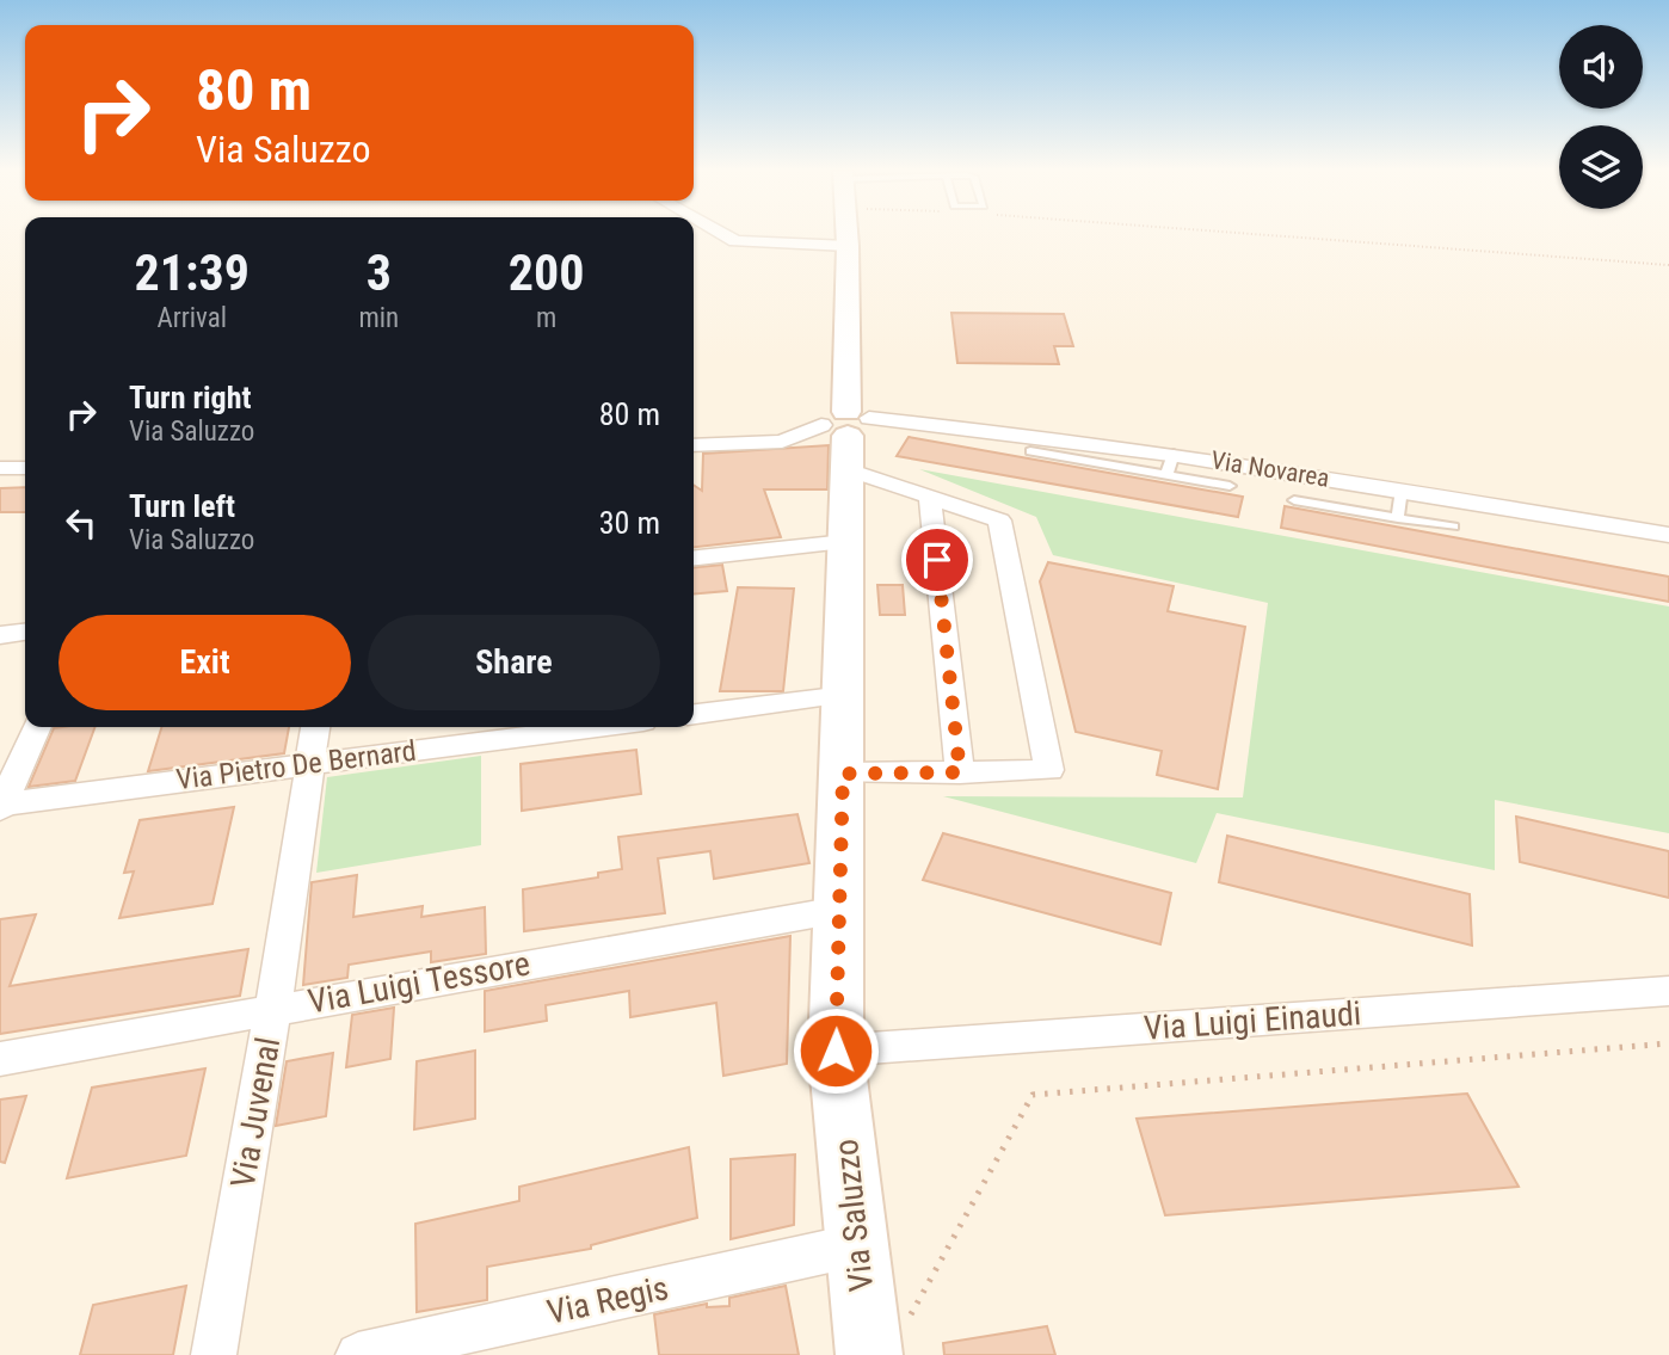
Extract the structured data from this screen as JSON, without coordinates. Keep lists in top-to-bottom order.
{
  "streets": {
    "main road": ["Via Saluzzo"],
    "street": [
      "Via Novarea",
      "Via Pietro De Bernard",
      "Via Luigi Tessore",
      "Via Luigi Einaudi",
      "Via Juvenal",
      "Via Regis"
    ]
  },
  "crossings": [
    ["Via Novarea", "Via Saluzzo"],
    ["Via Pietro De Bernard", "Via Juvenal"],
    ["Via Luigi Tessore", "Via Juvenal"],
    ["Via Luigi Tessore", "Via Saluzzo"],
    ["Via Luigi Einaudi", "Via Saluzzo"],
    ["Via Saluzzo", "Via Regis"]
  ],
  "page": {
    "turn": ["80 m", "Via Saluzzo"],
    "eta": [
      "21:39",
      "Arrival",
      "3",
      "min",
      "200",
      "m"
    ],
    "list": [
      {
        "name": "Turn right",
        "note": "Via Saluzzo",
        "value": "80 m"
      },
      {
        "name": "Turn left",
        "note": "Via Saluzzo",
        "value": "30 m"
      }
    ],
    "buttons": ["Exit", "Share"]
  }
}
